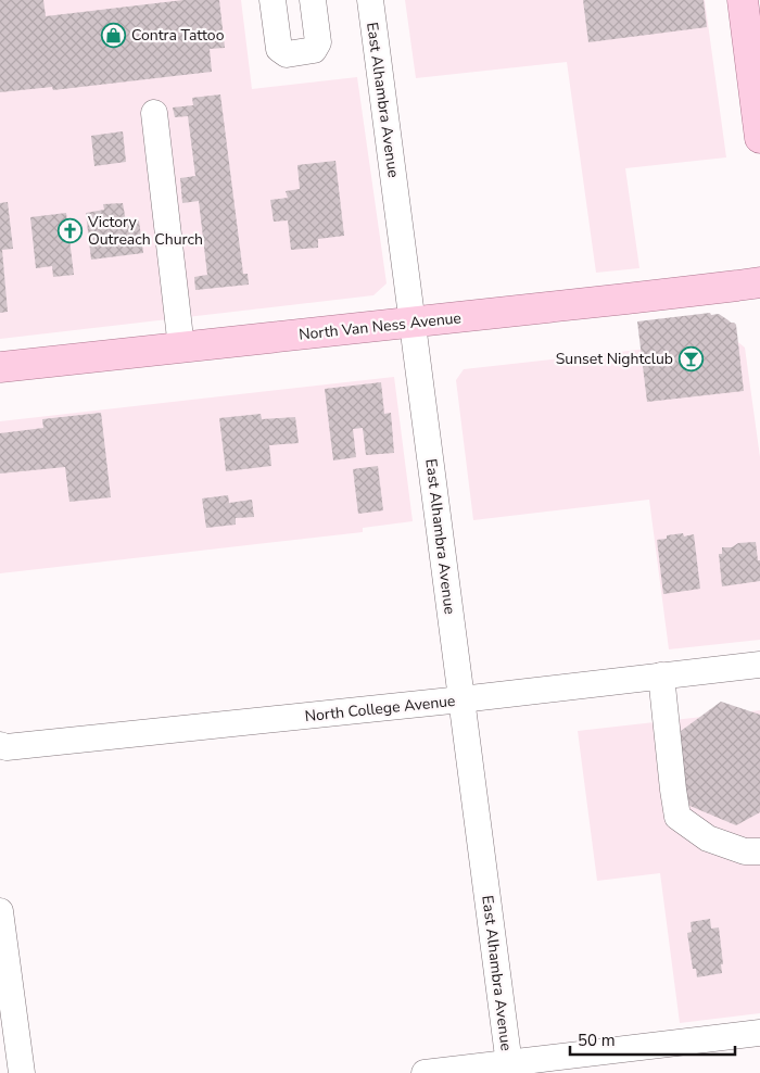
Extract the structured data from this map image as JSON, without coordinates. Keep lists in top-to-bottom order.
{
  "streets": {
    "main road": ["North Van Ness Avenue"],
    "street": ["East Alhambra Avenue", "North College Avenue"]
  },
  "crossings": [
    ["East Alhambra Avenue", "North Van Ness Avenue"],
    ["East Alhambra Avenue", "North College Avenue"]
  ],
  "places": {
    "shop": ["Contra Tattoo"],
    "church": ["Victory Outreach Church"],
    "bar": ["Sunset Nightclub"]
  },
  "scale_bar": "50 m"
}
